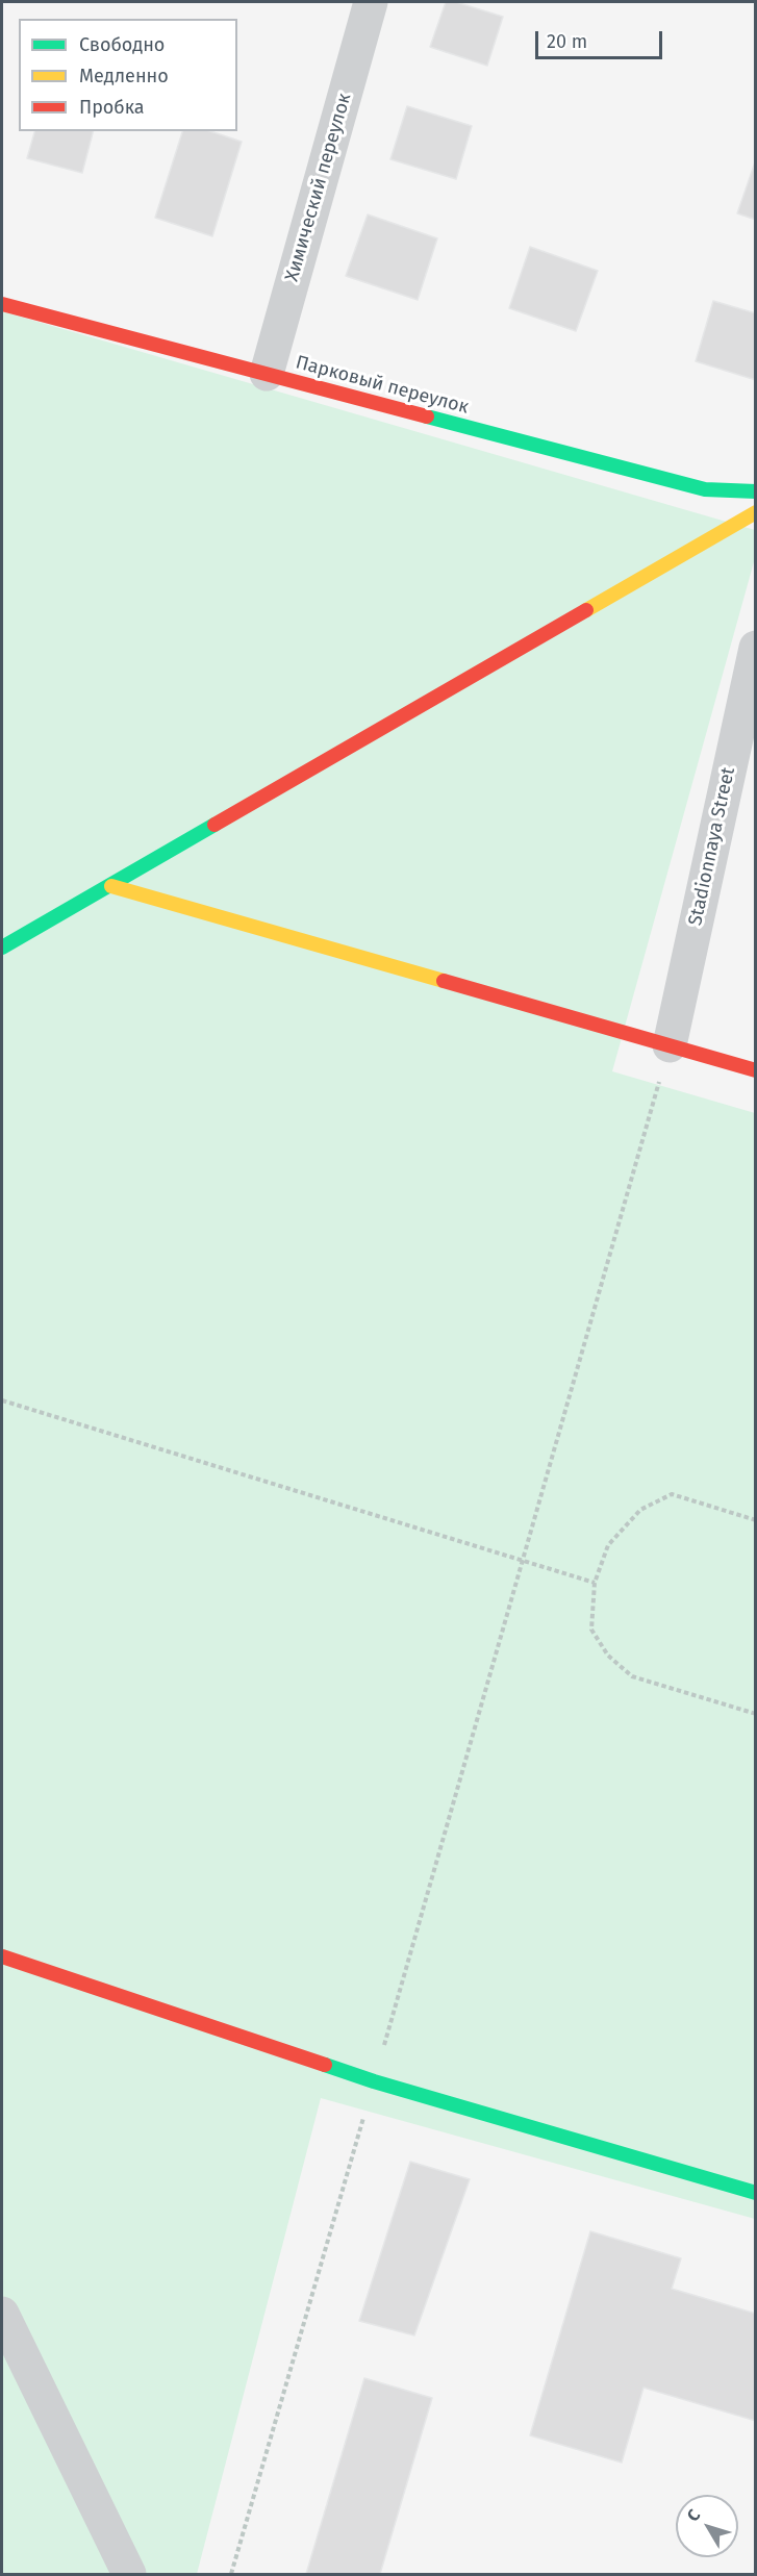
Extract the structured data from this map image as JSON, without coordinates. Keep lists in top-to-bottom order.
{
  "streets": {
    "street": ["Химический переулок", "Парковый переулок", "Stadionnaya Street"]
  },
  "crossings": [
    ["Химический переулок", "Парковый переулок"]
  ],
  "legend": ["Свободно", "Медленно", "Пробка"],
  "scale_bar": "20 m",
  "north": "top left"
}
